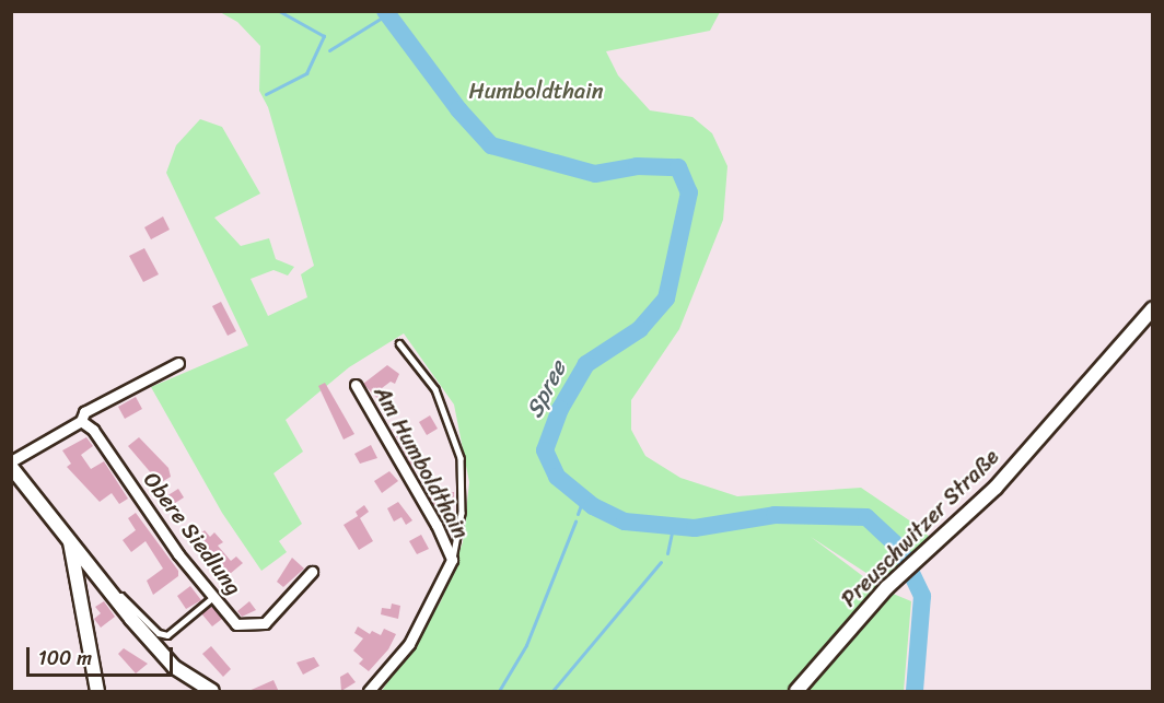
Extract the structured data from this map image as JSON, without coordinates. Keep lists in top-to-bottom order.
{
  "streets": {
    "street": ["Am Humboldthain", "Preuschwitzer Straße", "Obere Siedlung"]
  },
  "water": ["Spree"],
  "parks": ["Humboldthain"],
  "scale_bar": "100 m"
}
